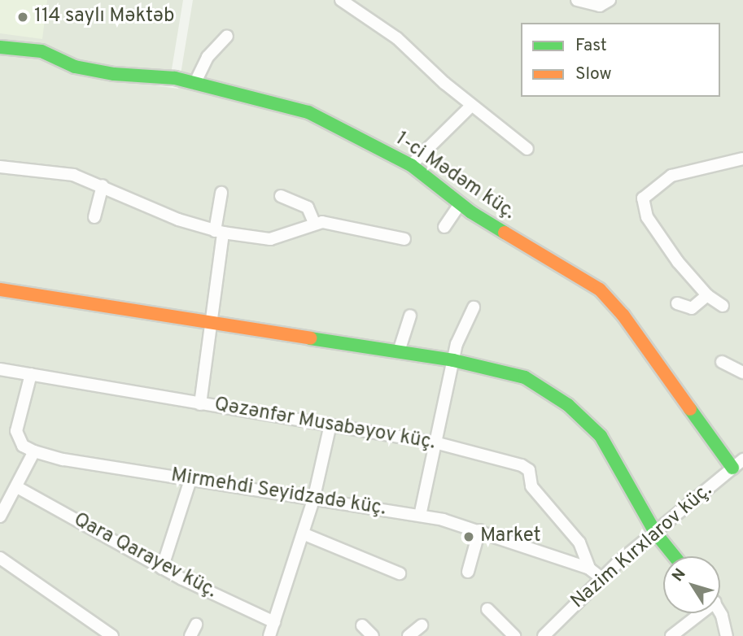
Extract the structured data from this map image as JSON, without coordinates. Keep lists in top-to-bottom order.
{
  "streets": {
    "street": [
      "1-ci Mədəm küç.",
      "Qəzənfər Musabəyov küç.",
      "Mirmehdi Seyidzadə küç.",
      "Nazim Kırxlarov küç.",
      "Qara Qarayev küç."
    ]
  },
  "crossings": [
    ["1-ci Mədəm küç.", "Nazim Kırxlarov küç."],
    ["Qəzənfər Musabəyov küç.", "Mirmehdi Seyidzadə küç."],
    ["Mirmehdi Seyidzadə küç.", "Nazim Kırxlarov küç."]
  ],
  "places": ["114 saylı Məktəb", "Market"],
  "legend": ["Fast", "Slow"],
  "north": "top left"
}
